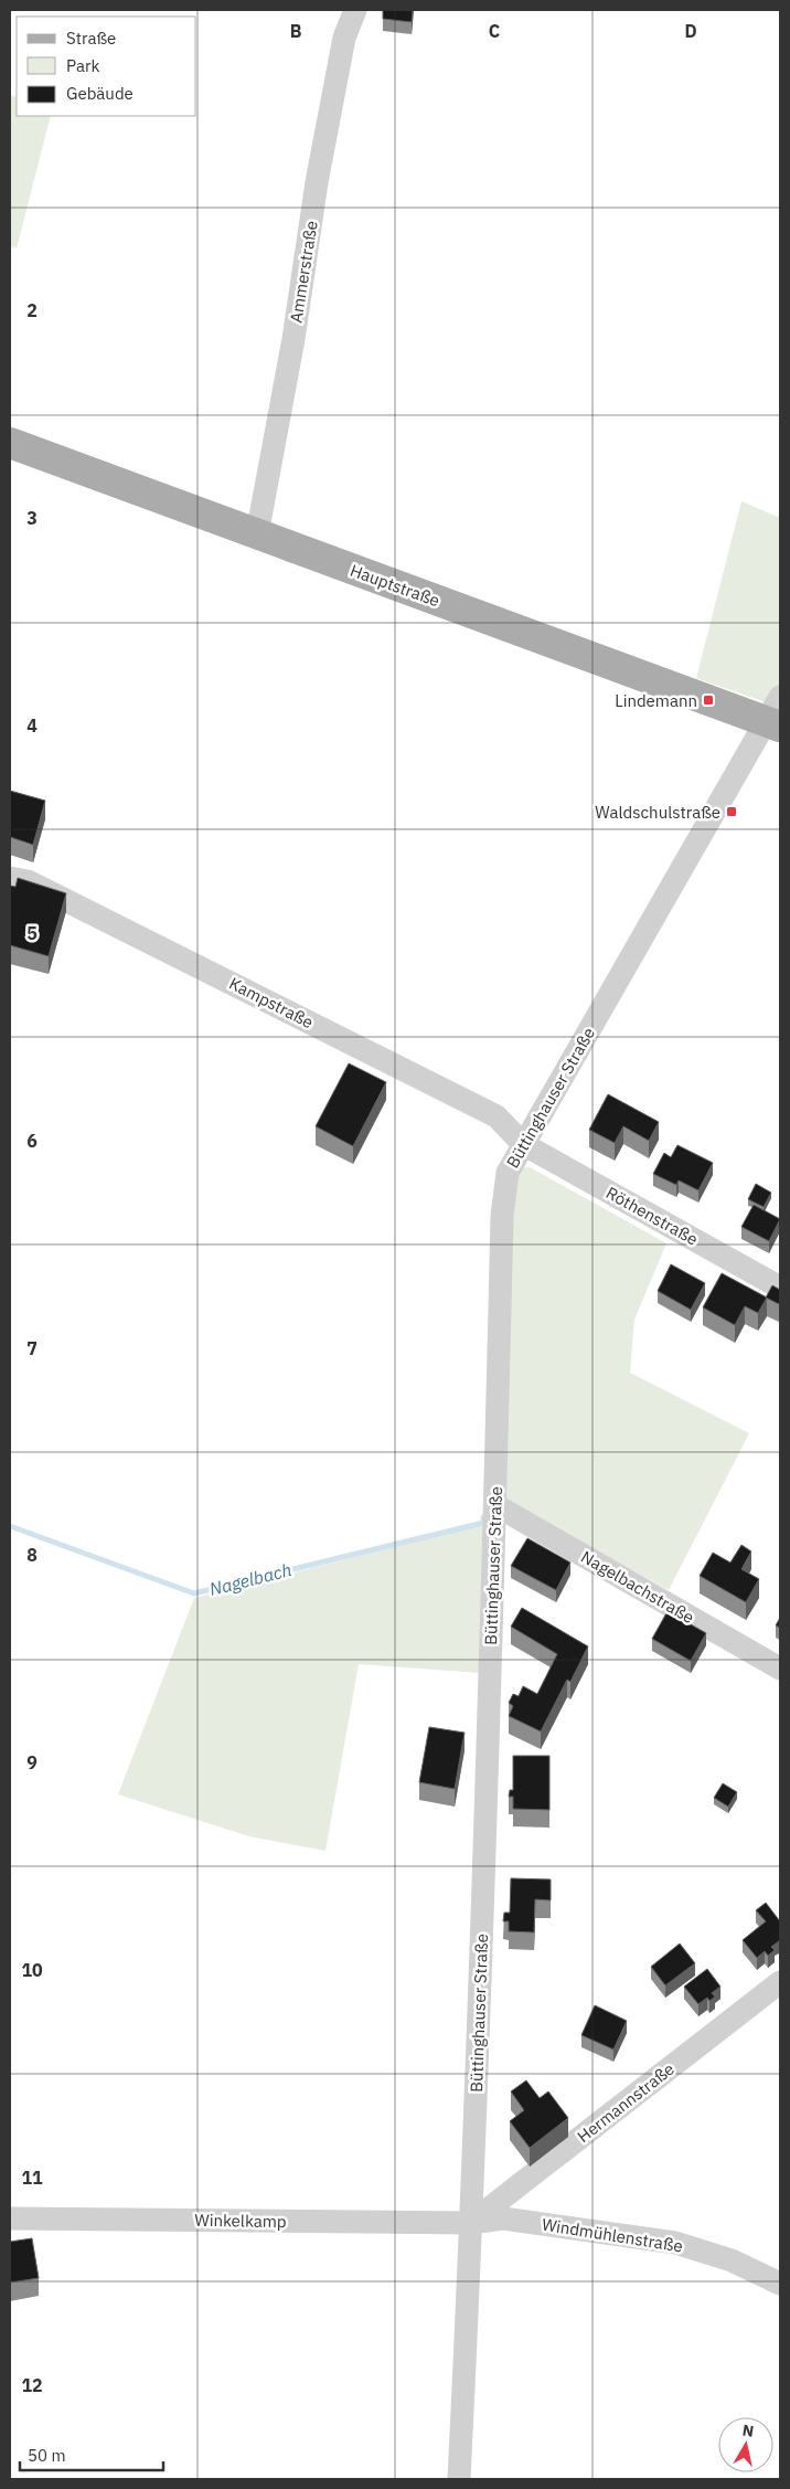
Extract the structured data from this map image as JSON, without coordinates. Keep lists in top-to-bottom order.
{
  "streets": {
    "main road": ["Hauptstraße"],
    "street": [
      "Ammerstraße",
      "Kampstraße",
      "Büttinghauser Straße",
      "Röthenstraße",
      "Nagelbachstraße",
      "Hermannstraße",
      "Winkelkamp",
      "Windmühlenstraße"
    ]
  },
  "crossings": [
    ["Ammerstraße", "Hauptstraße"],
    ["Hauptstraße", "Büttinghauser Straße"],
    ["Kampstraße", "Büttinghauser Straße"],
    ["Kampstraße", "Röthenstraße"],
    ["Büttinghauser Straße", "Röthenstraße"],
    ["Büttinghauser Straße", "Nagelbachstraße"],
    ["Büttinghauser Straße", "Hermannstraße"],
    ["Büttinghauser Straße", "Winkelkamp"],
    ["Büttinghauser Straße", "Windmühlenstraße"],
    ["Hermannstraße", "Winkelkamp"],
    ["Hermannstraße", "Windmühlenstraße"],
    ["Winkelkamp", "Windmühlenstraße"]
  ],
  "water": ["Nagelbach"],
  "places": {
    "transit": ["Lindemann", "Waldschulstraße"]
  },
  "legend": ["Straße", "Park", "Gebäude"],
  "scale_bar": "50 m",
  "north": "top",
  "grid": {
    "columns": ["B", "C", "D"],
    "rows": [
      "2",
      "3",
      "4",
      "5",
      "6",
      "7",
      "8",
      "9",
      "10",
      "11",
      "12"
    ]
  }
}
